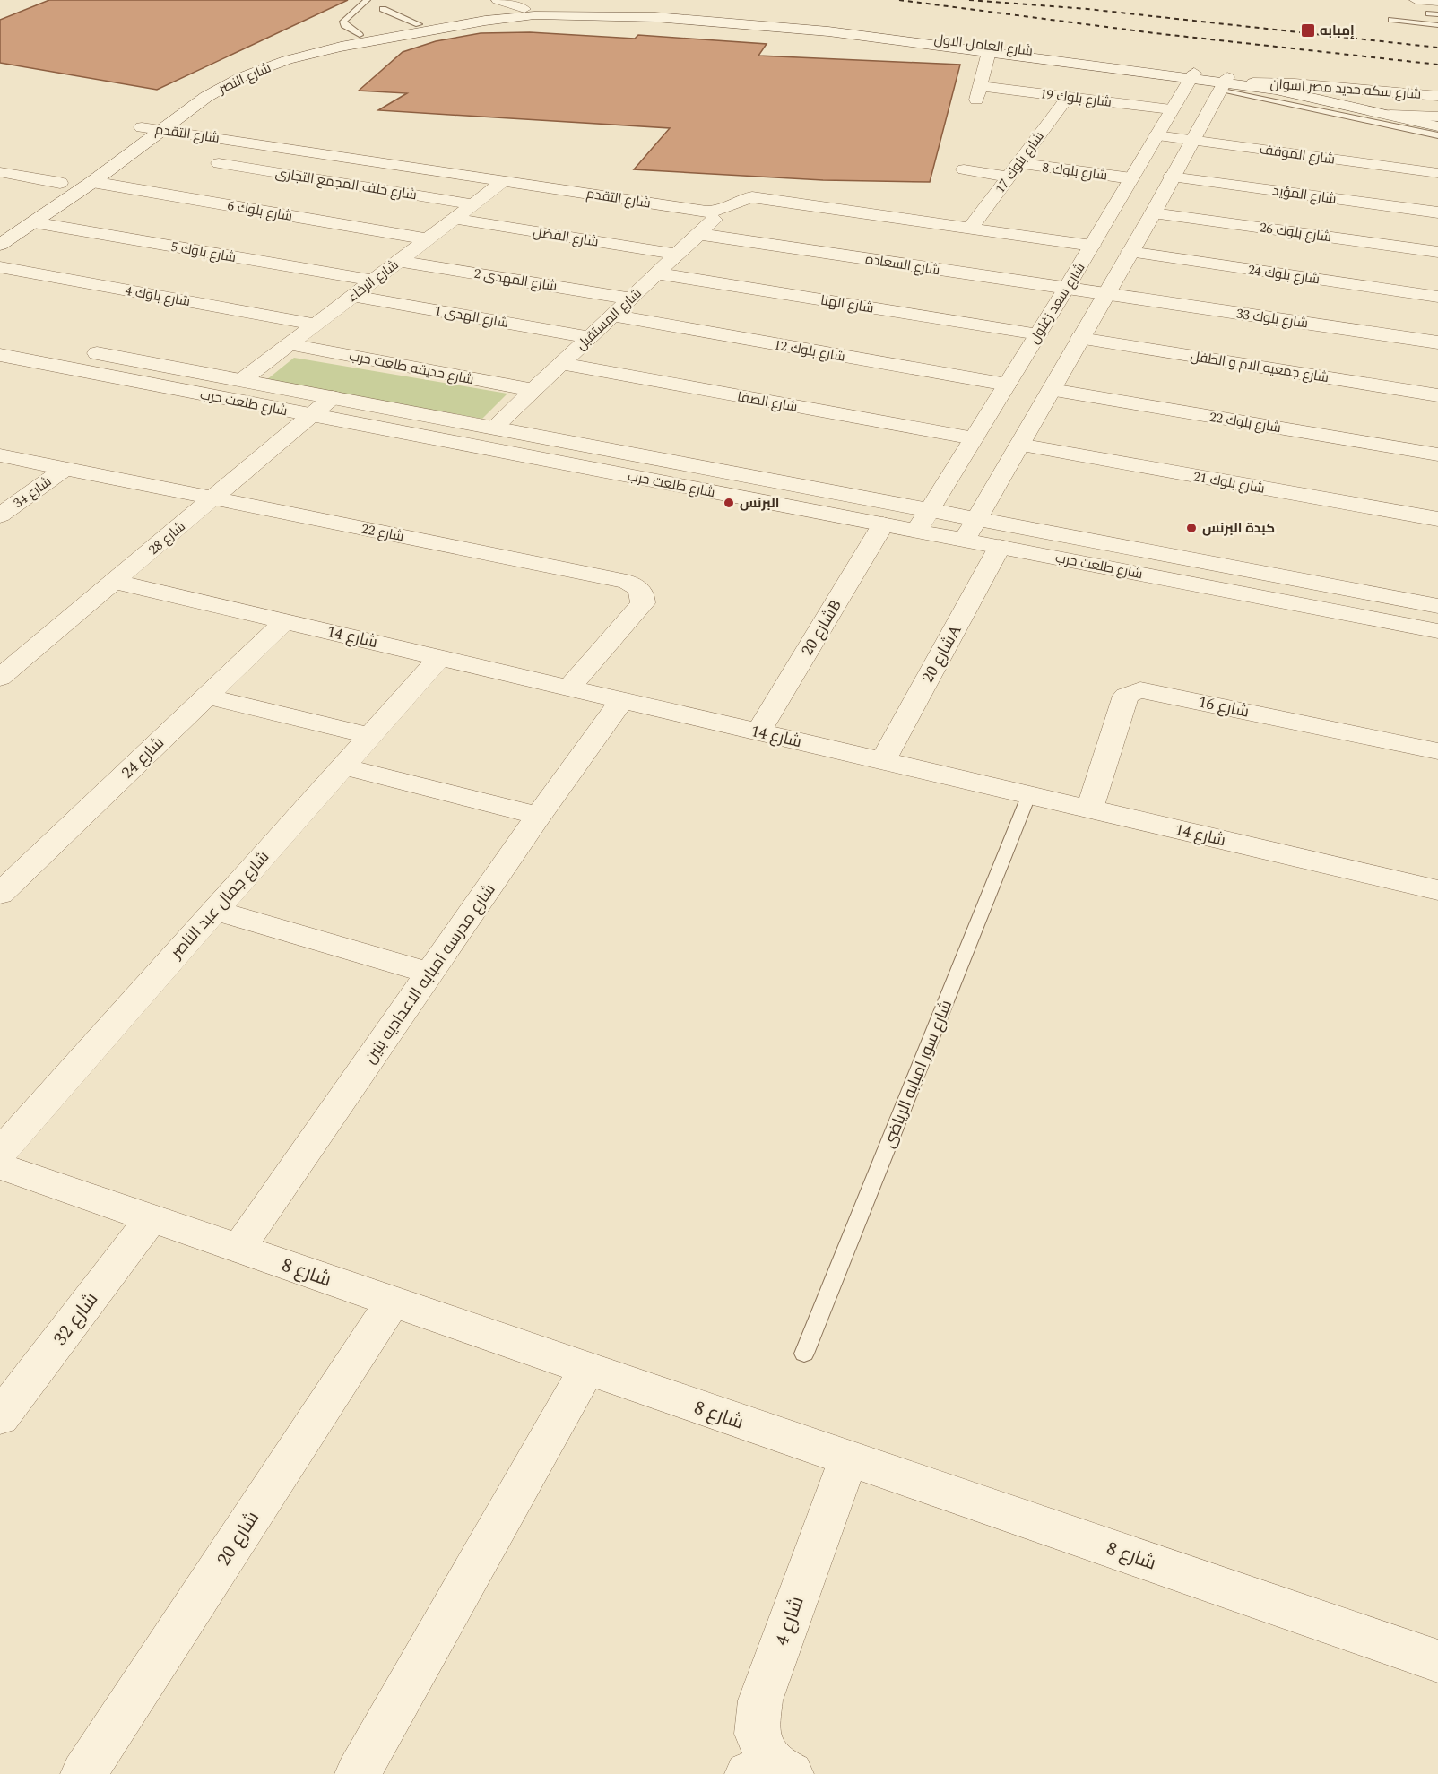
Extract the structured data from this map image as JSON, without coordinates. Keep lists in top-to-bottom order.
{
  "streets": {
    "street": [
      "شارع العامل الاول",
      "شارع النصر",
      "شارع سكه حديد مصر اسوان",
      "شارع بلوك 19",
      "شارع التقدم",
      "شارع الموقف",
      "شارع بلوك 17",
      "شارع بلوك 8",
      "شارع خلف المجمع التجارى",
      "شارع المؤيد",
      "شارع بلوك 6",
      "شارع بلوك 26",
      "شارع الفضل",
      "شارع بلوك 5",
      "شارع السعاده",
      "شارع بلوك 24",
      "شارع المهدى 2",
      "شارع الرخاء",
      "شارع بلوك 4",
      "شارع سعد زغلول",
      "شارع الهنا",
      "شارع الهدى 1",
      "شارع بلوك 33",
      "شارع المستقبل",
      "شارع بلوك 12",
      "شارع جمعيه الام و الطفل",
      "شارع حديقه طلعت حرب",
      "شارع الصفا",
      "شارع طلعت حرب",
      "شارع بلوك 22",
      "شارع بلوك 21",
      "شارع 34",
      "شارع 22",
      "شارع 28",
      "شارع 20B",
      "شارع 14",
      "شارع 20A",
      "شارع 16",
      "شارع 24",
      "شارع جمال عبد الناصر",
      "شارع مدرسه امبابه الاعداديه بنين",
      "شارع 8",
      "شارع 32",
      "شارع 20",
      "شارع 4"
    ],
    "lane": ["شارع سور امبابه الرياضى"]
  },
  "crossings": [
    ["شارع العامل الاول", "شارع النصر"],
    ["شارع العامل الاول", "شارع سكه حديد مصر اسوان"],
    ["شارع العامل الاول", "شارع بلوك 19"],
    ["شارع العامل الاول", "شارع سعد زغلول"],
    ["شارع النصر", "شارع التقدم"],
    ["شارع النصر", "شارع بلوك 6"],
    ["شارع النصر", "شارع بلوك 5"],
    ["شارع بلوك 19", "شارع بلوك 17"],
    ["شارع بلوك 19", "شارع سعد زغلول"],
    ["شارع التقدم", "شارع بلوك 17"],
    ["شارع التقدم", "شارع الرخاء"],
    ["شارع التقدم", "شارع سعد زغلول"],
    ["شارع التقدم", "شارع المستقبل"],
    ["شارع الموقف", "شارع سعد زغلول"],
    ["شارع بلوك 17", "شارع بلوك 8"],
    ["شارع بلوك 8", "شارع سعد زغلول"],
    ["شارع خلف المجمع التجارى", "شارع الرخاء"],
    ["شارع بلوك 6", "شارع الرخاء"],
    ["شارع الفضل", "شارع الرخاء"],
    ["شارع الفضل", "شارع المستقبل"],
    ["شارع بلوك 5", "شارع الرخاء"],
    ["شارع السعاده", "شارع سعد زغلول"],
    ["شارع السعاده", "شارع بلوك 33"],
    ["شارع السعاده", "شارع المستقبل"],
    ["شارع المهدى 2", "شارع الرخاء"],
    ["شارع المهدى 2", "شارع المستقبل"],
    ["شارع الرخاء", "شارع بلوك 4"],
    ["شارع الرخاء", "شارع الهدى 1"],
    ["شارع الرخاء", "شارع حديقه طلعت حرب"],
    ["شارع الرخاء", "شارع طلعت حرب"],
    ["شارع سعد زغلول", "شارع الهنا"],
    ["شارع سعد زغلول", "شارع بلوك 12"],
    ["شارع سعد زغلول", "شارع الصفا"],
    ["شارع سعد زغلول", "شارع طلعت حرب"],
    ["شارع الهنا", "شارع المستقبل"],
    ["شارع الهدى 1", "شارع المستقبل"],
    ["شارع المستقبل", "شارع بلوك 12"],
    ["شارع المستقبل", "شارع حديقه طلعت حرب"],
    ["شارع المستقبل", "شارع الصفا"],
    ["شارع المستقبل", "شارع طلعت حرب"],
    ["شارع طلعت حرب", "شارع 28"],
    ["شارع طلعت حرب", "شارع 20B"],
    ["شارع طلعت حرب", "شارع 20A"],
    ["شارع 34", "شارع 22"],
    ["شارع 22", "شارع 28"],
    ["شارع 22", "شارع 14"],
    ["شارع 28", "شارع 14"],
    ["شارع 20B", "شارع 14"],
    ["شارع 14", "شارع 20A"],
    ["شارع 14", "شارع 16"],
    ["شارع 14", "شارع 24"],
    ["شارع 14", "شارع جمال عبد الناصر"],
    ["شارع 14", "شارع مدرسه امبابه الاعداديه بنين"],
    ["شارع 14", "شارع سور امبابه الرياضى"],
    ["شارع مدرسه امبابه الاعداديه بنين", "شارع 8"],
    ["شارع 8", "شارع 32"],
    ["شارع 8", "شارع 20"],
    ["شارع 8", "شارع 4"]
  ],
  "places": {
    "transit": ["إمبابه"],
    "other": ["البرنس", "كبدة البرنس"]
  }
}
